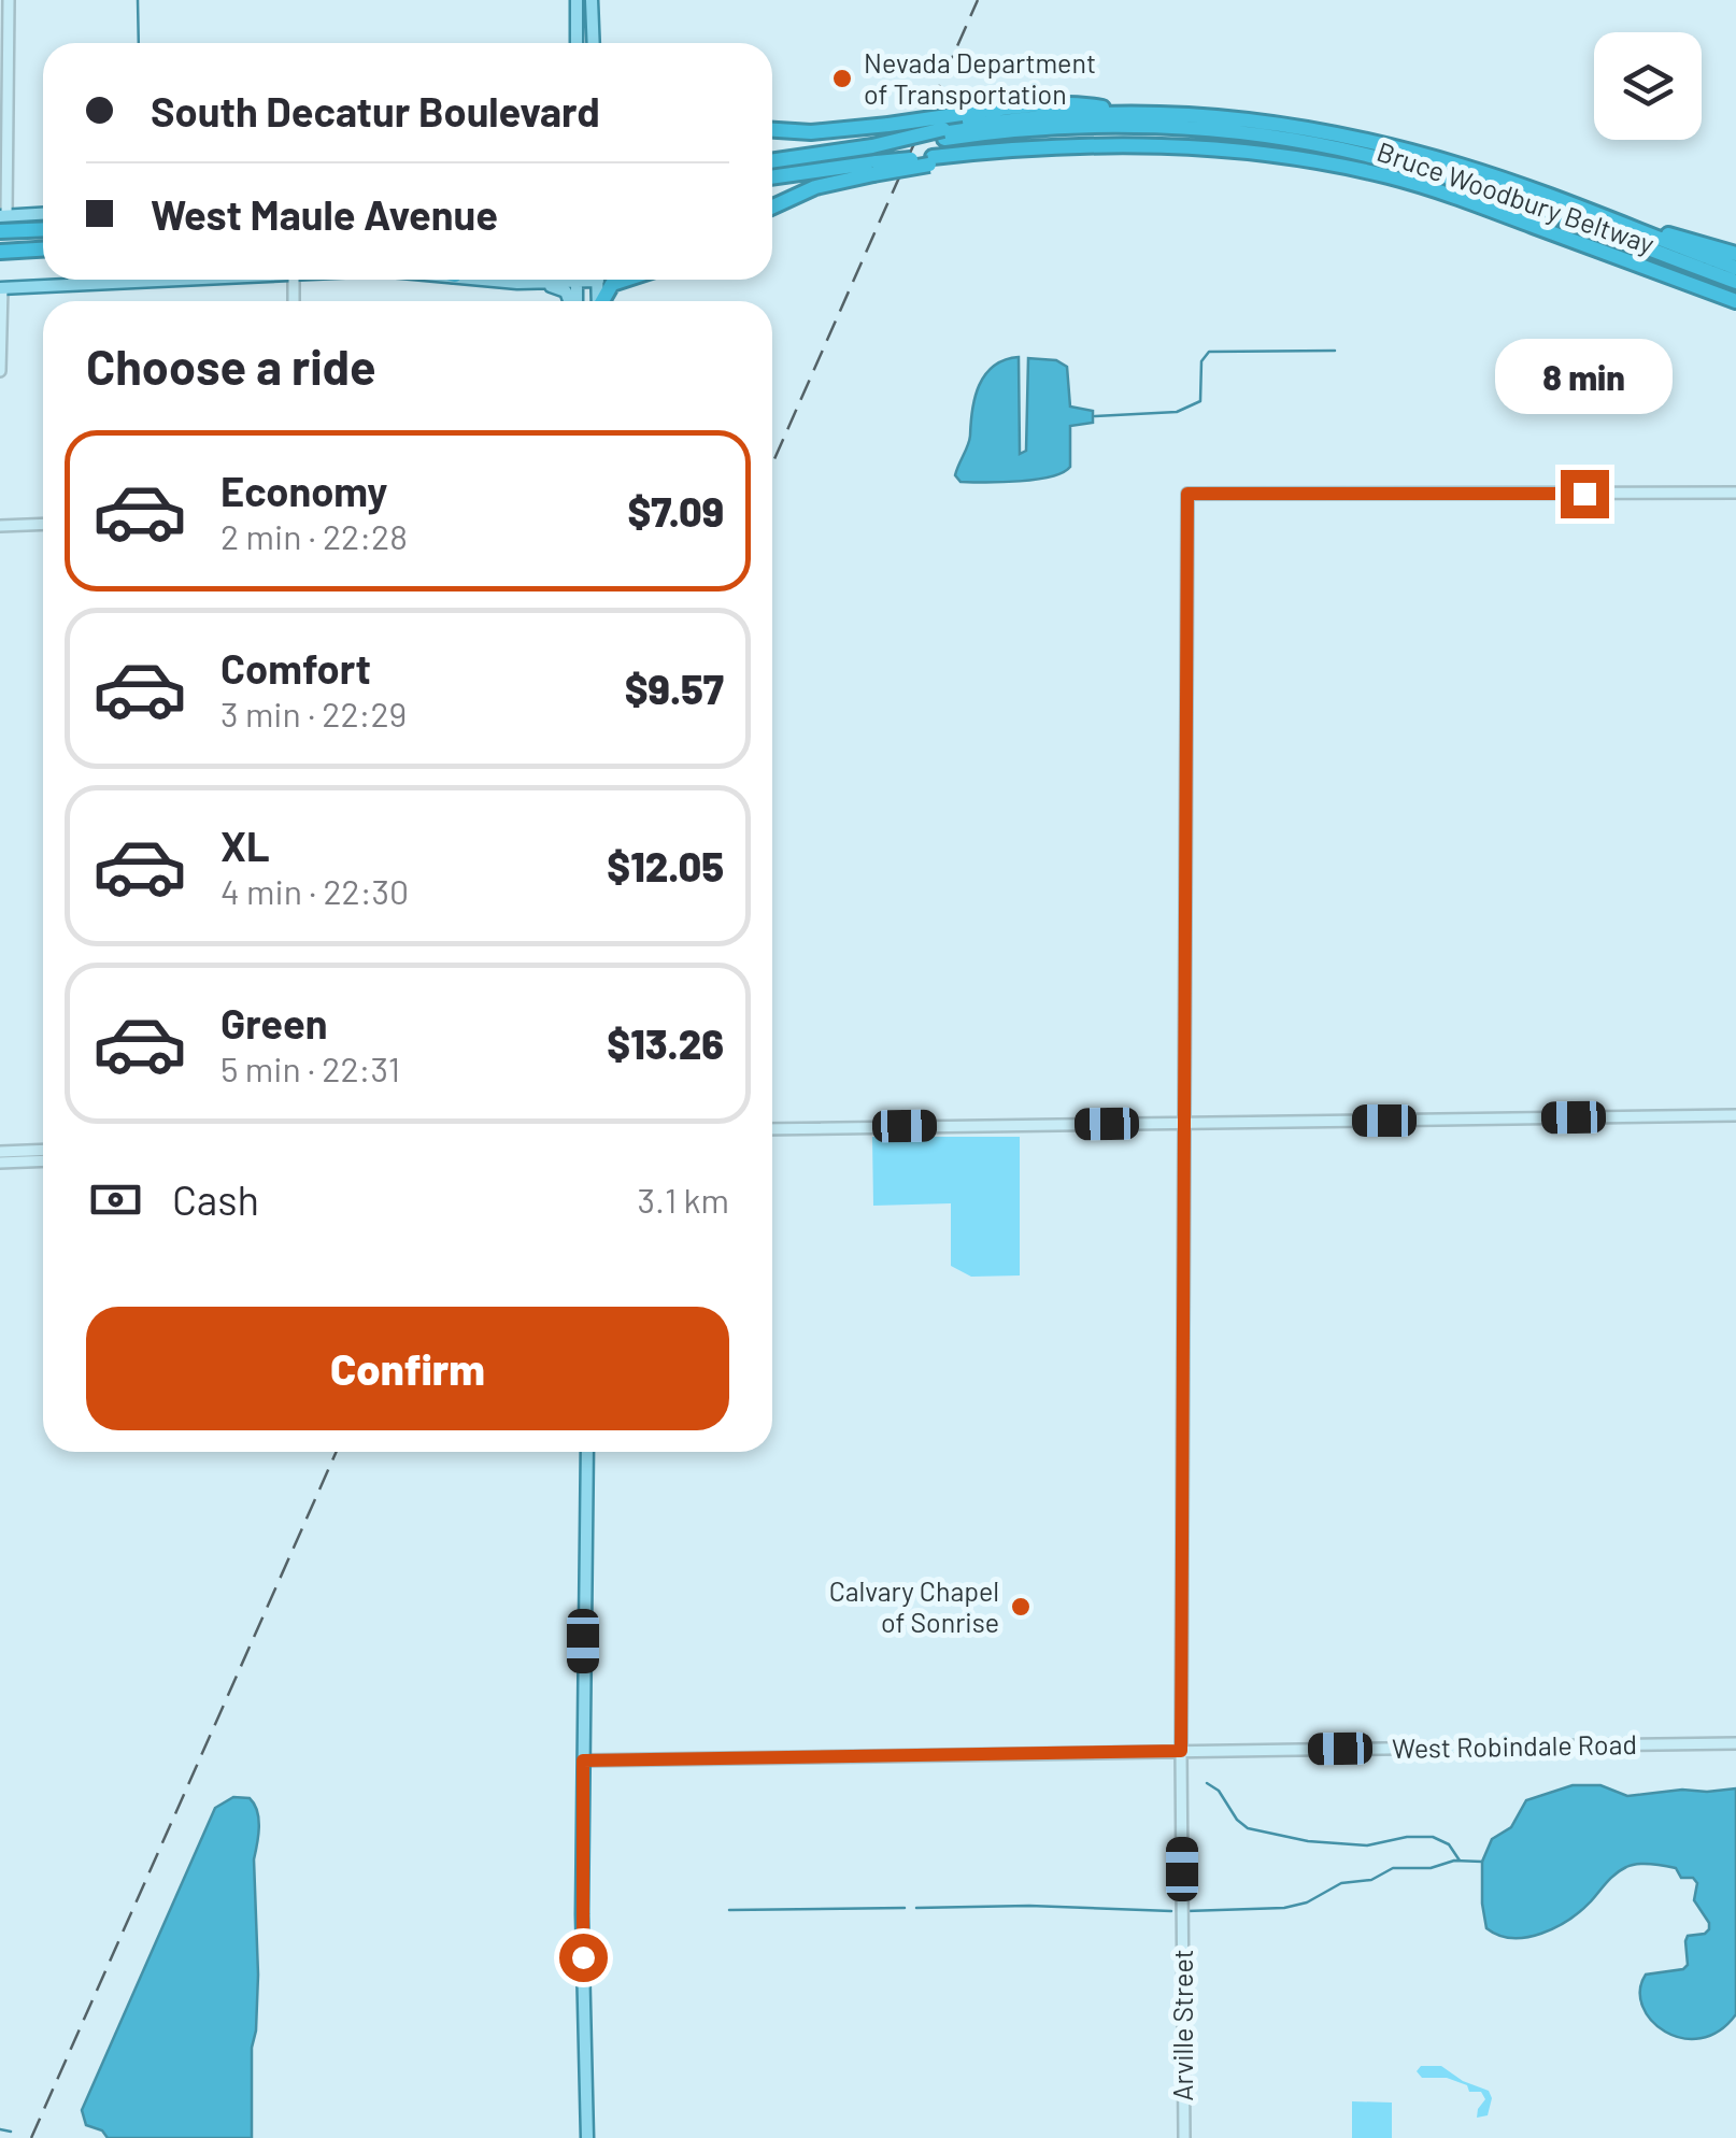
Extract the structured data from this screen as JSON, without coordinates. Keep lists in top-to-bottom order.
{
  "streets": {
    "highway": ["Bruce Woodbury Beltway"],
    "street": ["West Robindale Road", "Arville Street"]
  },
  "crossings": [
    ["West Robindale Road", "Arville Street"]
  ],
  "places": ["Nevada Department of Transportation", "Calvary Chapel of Sonrise"],
  "page": {
    "banner": ["South Decatur Boulevard", "West Maule Avenue"],
    "heading": "Choose a ride",
    "bubble": "8 min",
    "list": [
      {
        "name": "Economy",
        "note": "2 min · 22:28",
        "value": "$7.09"
      },
      {
        "name": "Comfort",
        "note": "3 min · 22:29",
        "value": "$9.57"
      },
      {
        "name": "XL",
        "note": "4 min · 22:30",
        "value": "$12.05"
      },
      {
        "name": "Green",
        "note": "5 min · 22:31",
        "value": "$13.26"
      }
    ],
    "pay": ["Cash", "3.1 km"],
    "buttons": "Confirm"
  }
}
